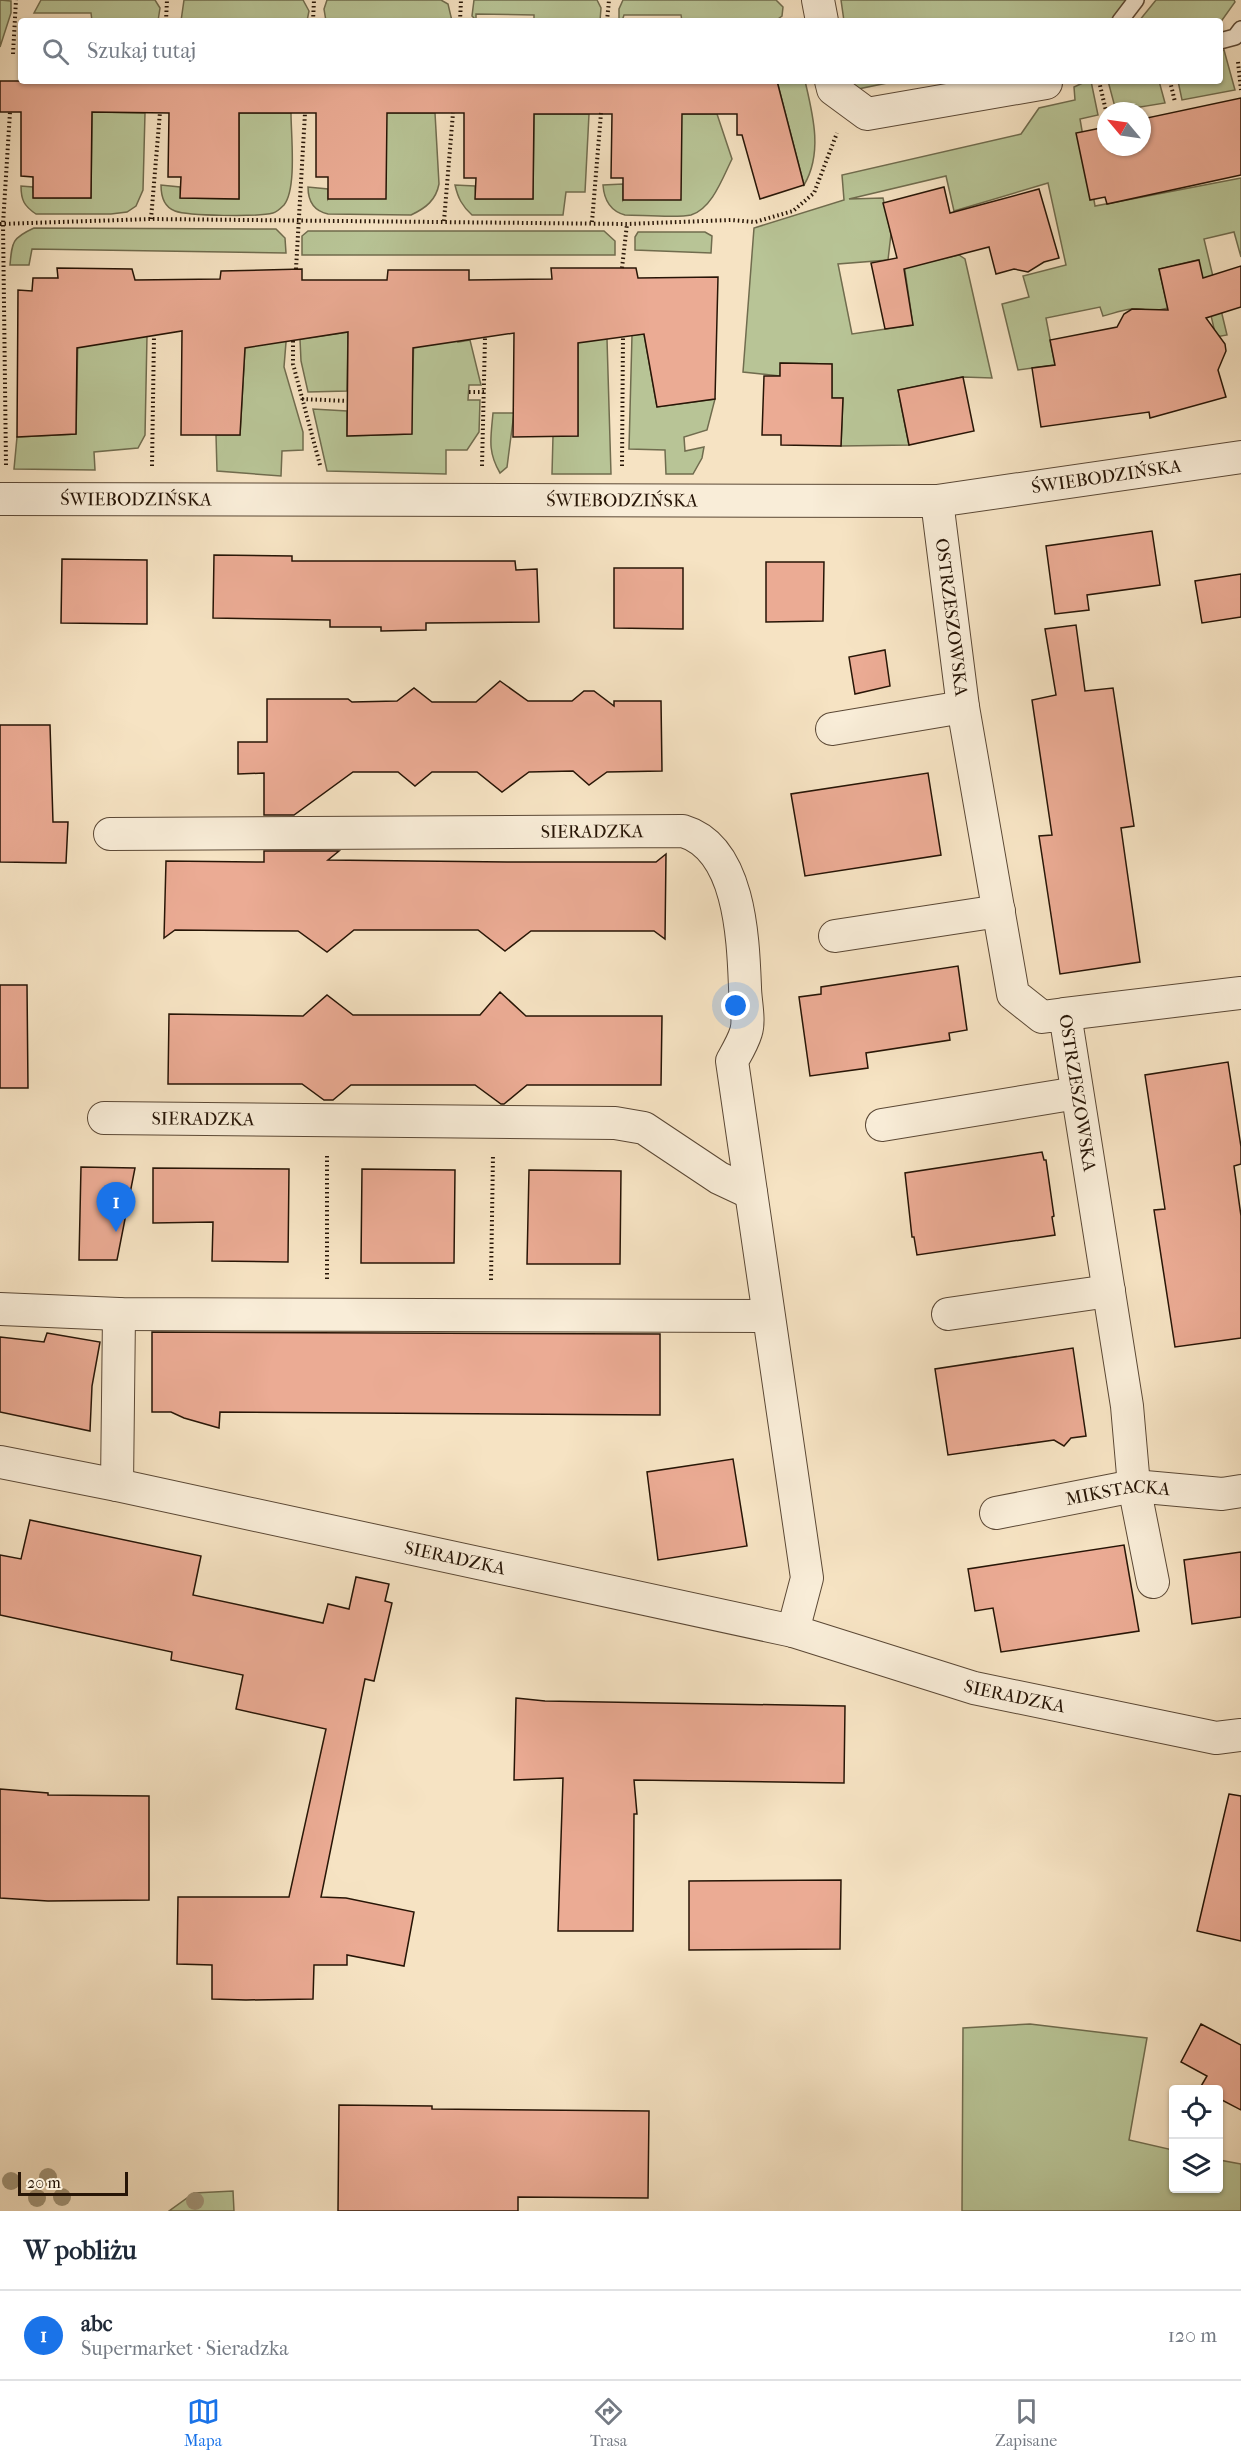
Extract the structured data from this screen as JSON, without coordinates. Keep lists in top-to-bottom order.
{
  "streets": {
    "street": [
      "ŚWIEBODZIŃSKA",
      "OSTRZESZOWSKA",
      "SIERADZKA",
      "MIKSTACKA"
    ]
  },
  "crossings": [
    ["ŚWIEBODZIŃSKA", "OSTRZESZOWSKA"],
    ["OSTRZESZOWSKA", "MIKSTACKA"]
  ],
  "scale_bar": "20 m",
  "north": "top left",
  "page": {
    "search": "Szukaj tutaj",
    "pins": "1",
    "scale": "20 m",
    "heading": "W pobliżu",
    "list": [
      {
        "mark": "1",
        "name": "abc",
        "note": "Supermarket · Sieradzka",
        "value": "120 m"
      }
    ],
    "nav": ["Mapa", "Trasa", "Zapisane"]
  }
}
